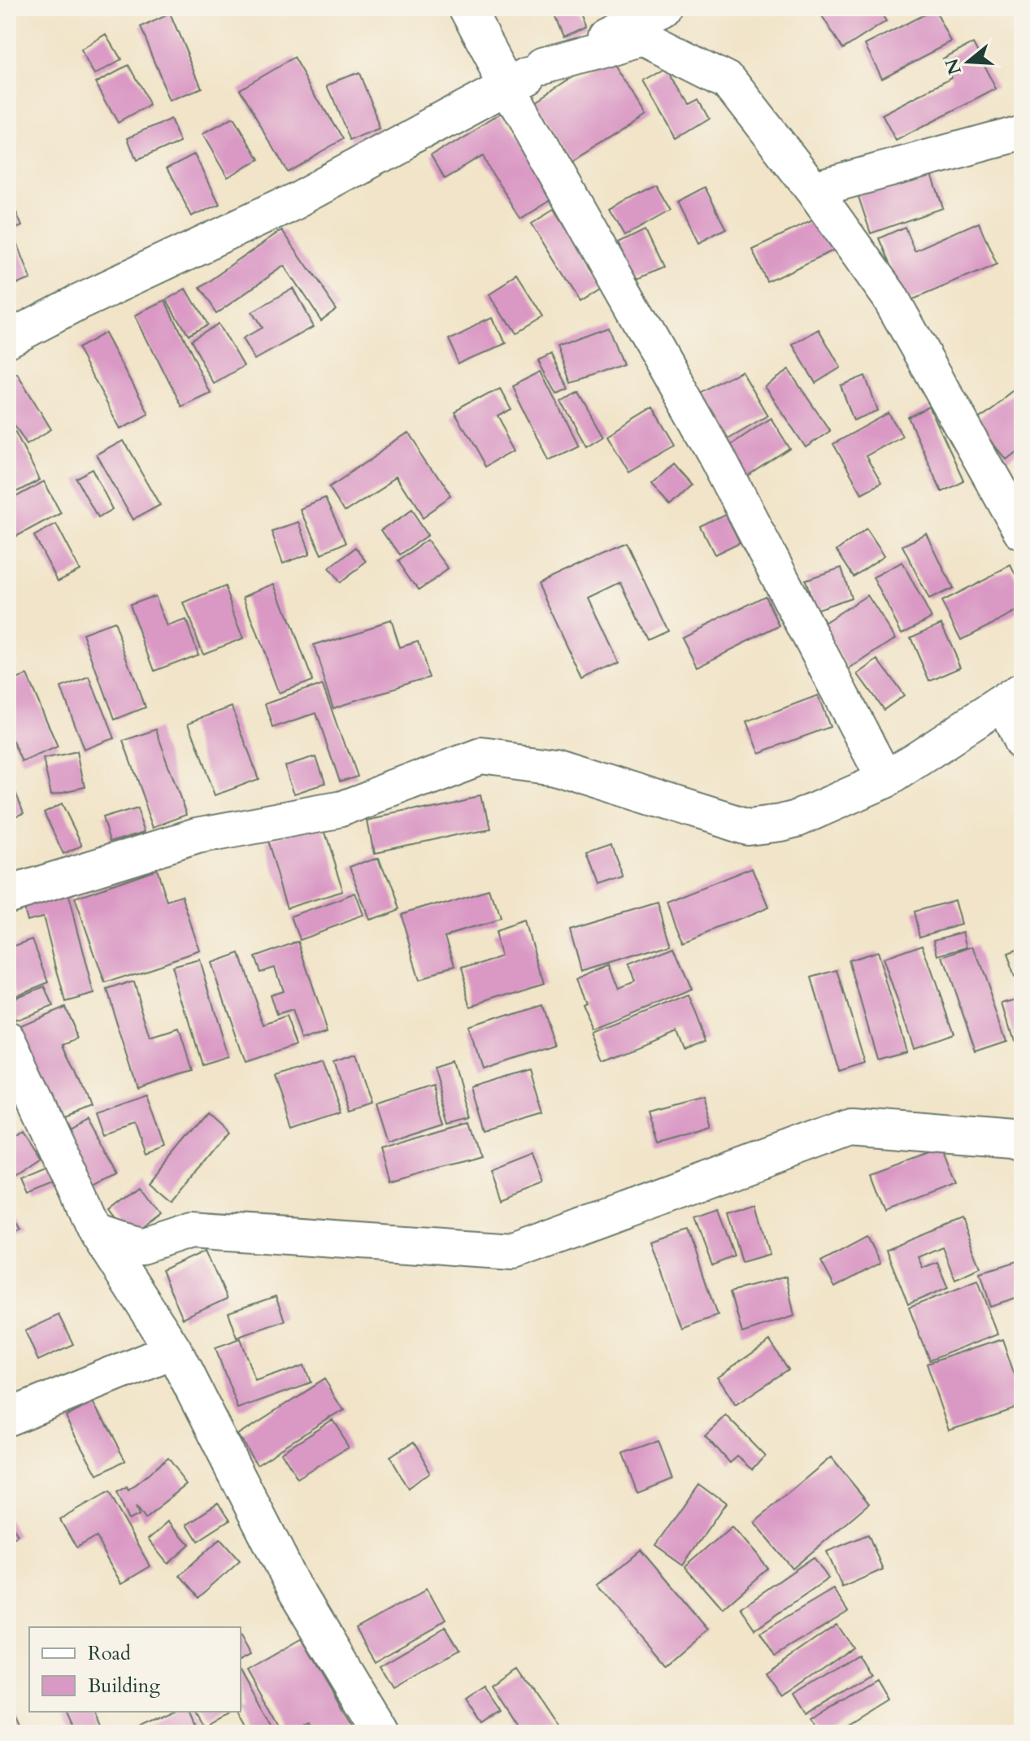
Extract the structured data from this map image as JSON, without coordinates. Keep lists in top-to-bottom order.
{
  "legend": ["Road", "Building"],
  "north": "left"
}
